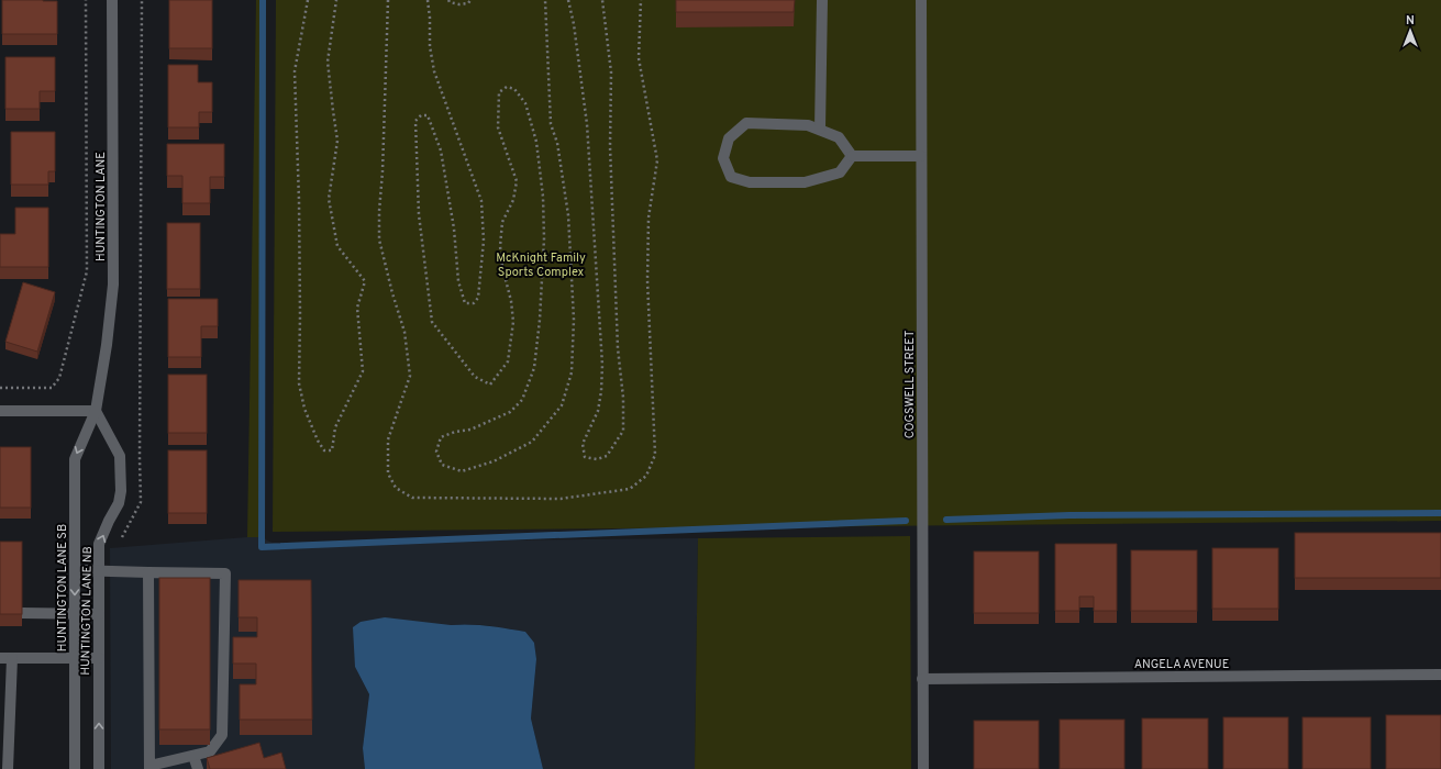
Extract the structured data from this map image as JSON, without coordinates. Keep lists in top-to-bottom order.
{
  "streets": {
    "street": [
      "HUNTINGTON LANE",
      "COGSWELL STREET",
      "HUNTINGTON LANE SB",
      "HUNTINGTON LANE NB",
      "ANGELA AVENUE"
    ]
  },
  "crossings": [
    ["HUNTINGTON LANE", "HUNTINGTON LANE SB"],
    ["HUNTINGTON LANE", "HUNTINGTON LANE NB"],
    ["COGSWELL STREET", "ANGELA AVENUE"],
    ["HUNTINGTON LANE SB", "HUNTINGTON LANE NB"]
  ],
  "one_way": ["HUNTINGTON LANE SB"],
  "parks": ["McKnight Family Sports Complex"],
  "north": "top"
}
